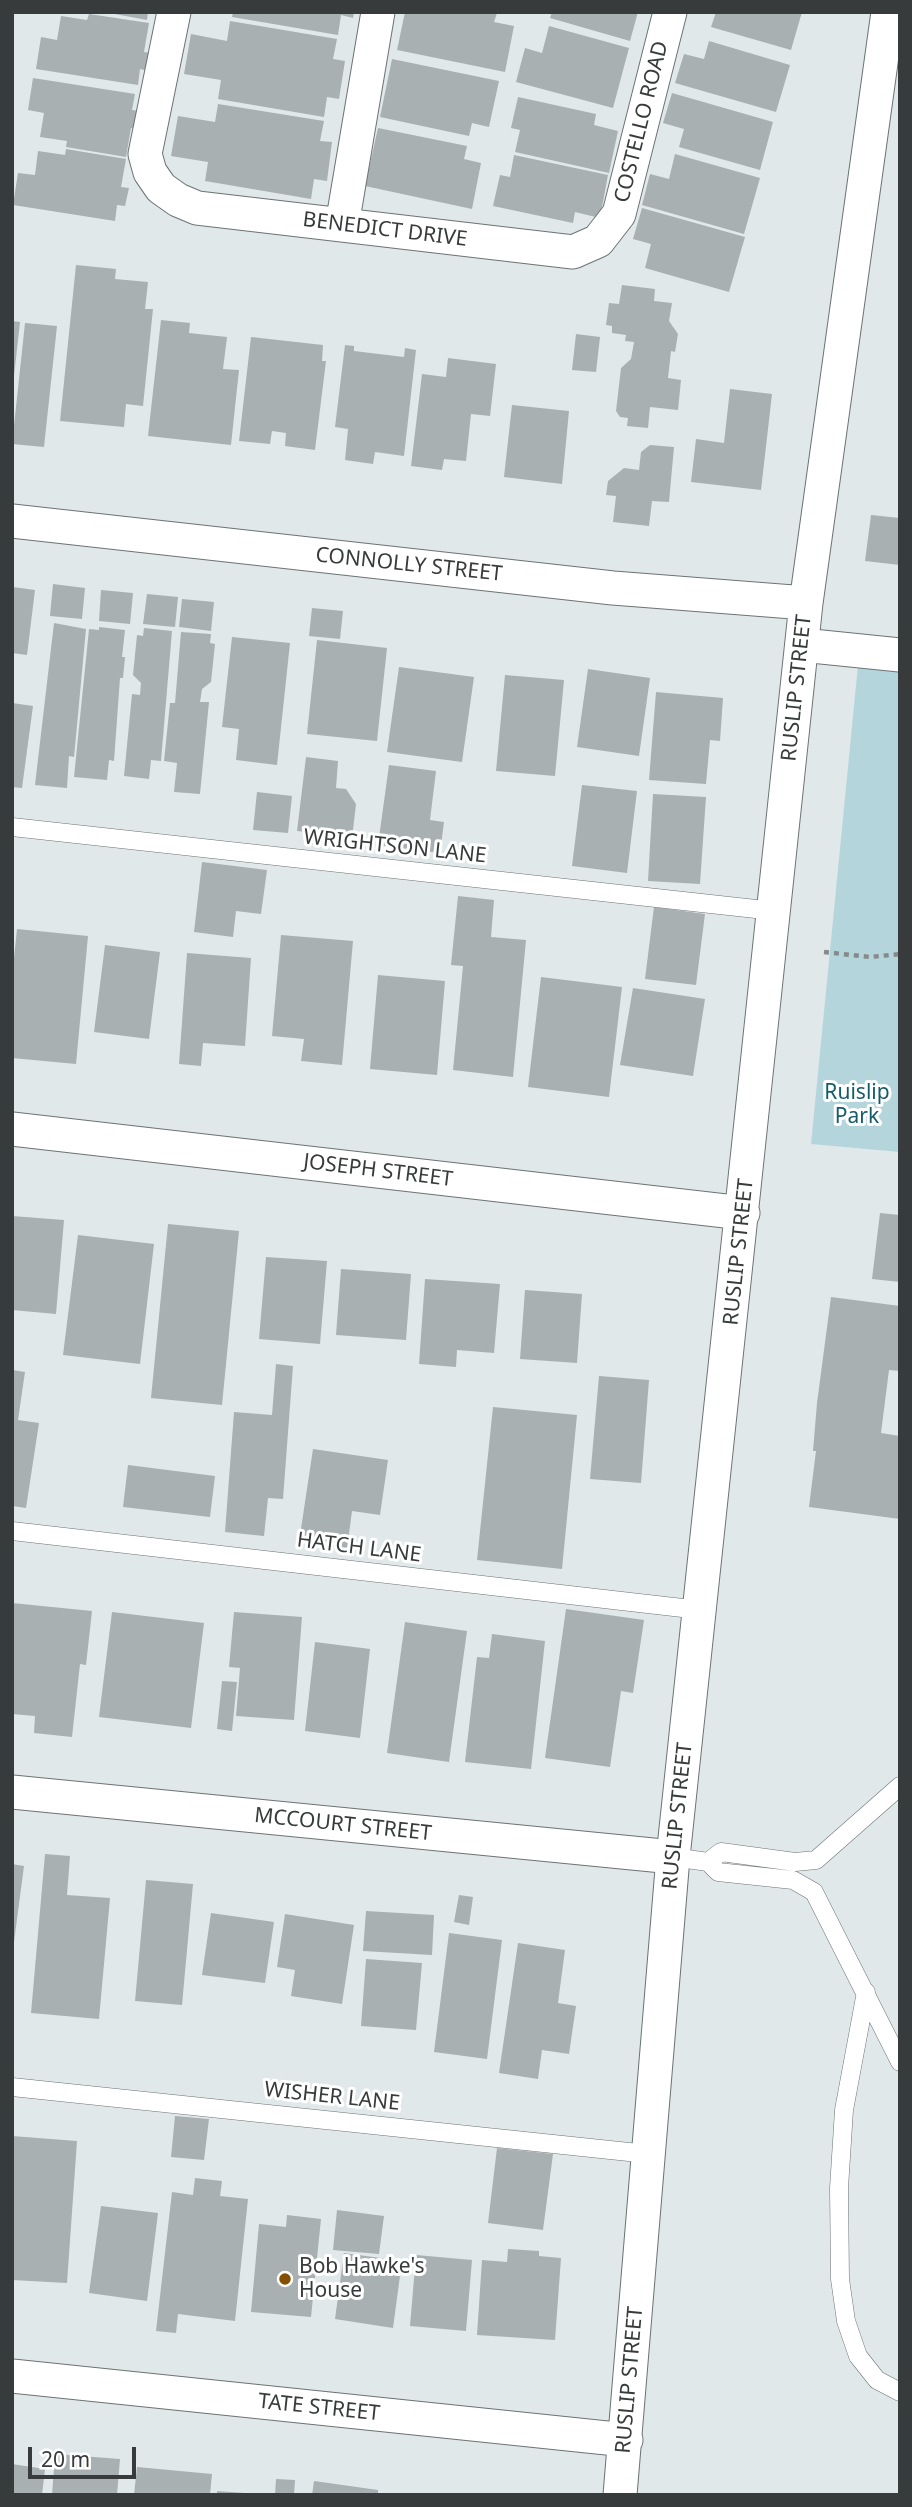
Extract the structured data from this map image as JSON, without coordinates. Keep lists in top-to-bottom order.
{
  "streets": {
    "street": [
      "COSTELLO ROAD",
      "BENEDICT DRIVE",
      "CONNOLLY STREET",
      "RUSLIP STREET",
      "JOSEPH STREET",
      "MCCOURT STREET",
      "TATE STREET"
    ],
    "lane": ["WRIGHTSON LANE", "HATCH LANE", "WISHER LANE"]
  },
  "crossings": [
    ["COSTELLO ROAD", "BENEDICT DRIVE"],
    ["CONNOLLY STREET", "RUSLIP STREET"],
    ["RUSLIP STREET", "WRIGHTSON LANE"],
    ["RUSLIP STREET", "JOSEPH STREET"],
    ["RUSLIP STREET", "HATCH LANE"],
    ["RUSLIP STREET", "MCCOURT STREET"],
    ["RUSLIP STREET", "WISHER LANE"],
    ["RUSLIP STREET", "TATE STREET"]
  ],
  "parks": ["Ruislip Park"],
  "places": ["Bob Hawke's House"],
  "scale_bar": "20 m"
}
